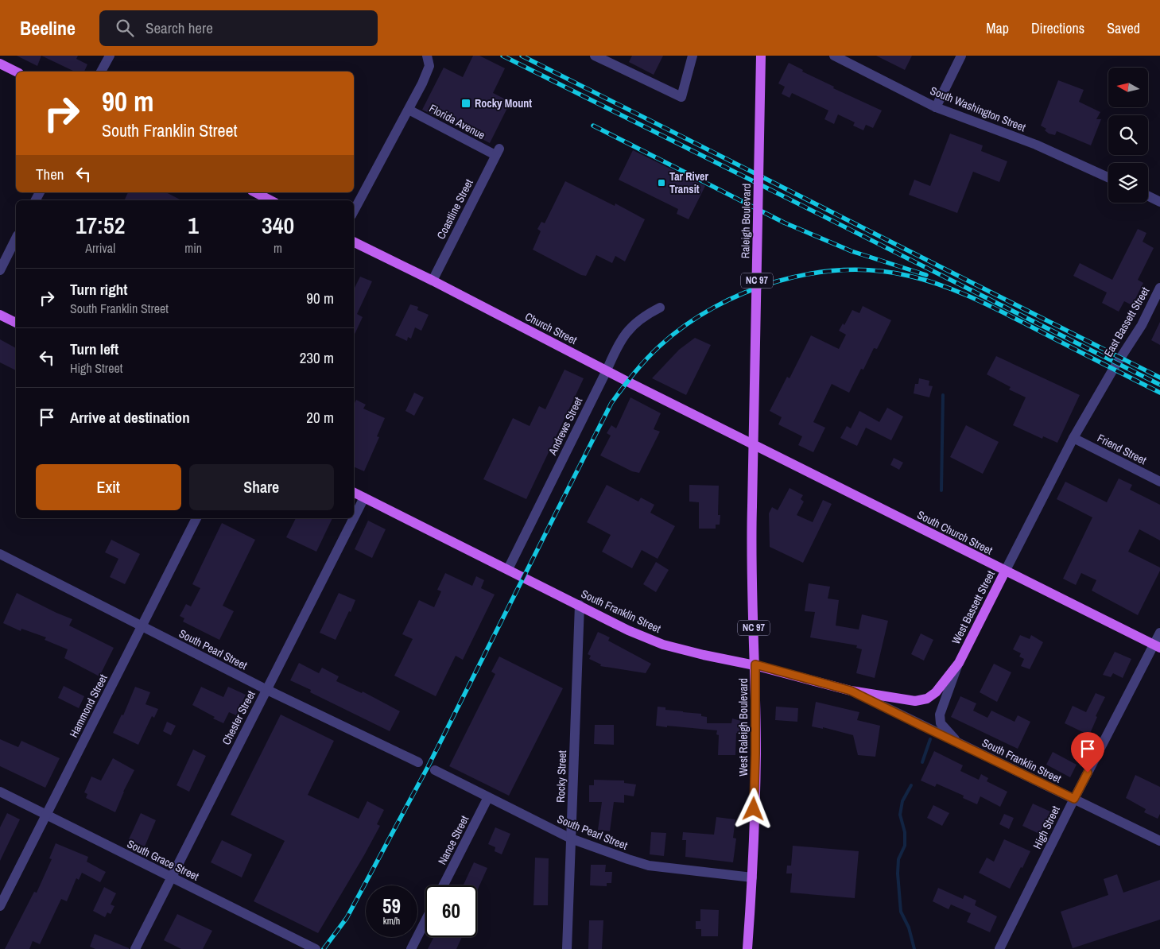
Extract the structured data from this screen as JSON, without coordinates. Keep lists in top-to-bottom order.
{
  "streets": {
    "main road": [
      "Raleigh Boulevard",
      "NC 97",
      "Church Street",
      "South Church Street",
      "West Bassett Street",
      "South Franklin Street",
      "West Raleigh Boulevard"
    ],
    "street": [
      "South Washington Street",
      "Florida Avenue",
      "Coastline Street",
      "East Bassett Street",
      "Andrews Street",
      "Friend Street",
      "South Pearl Street",
      "Hammond Street",
      "Chester Street",
      "Rocky Street",
      "High Street",
      "Nance Street",
      "South Grace Street"
    ]
  },
  "crossings": [
    ["Florida Avenue", "Coastline Street"],
    ["Coastline Street", "Church Street"],
    ["Raleigh Boulevard", "West Raleigh Boulevard"],
    ["East Bassett Street", "West Bassett Street"],
    ["Church Street", "Andrews Street"],
    ["Church Street", "South Church Street"],
    ["Andrews Street", "South Franklin Street"],
    ["Friend Street", "West Bassett Street"],
    ["South Church Street", "West Bassett Street"],
    ["South Church Street", "High Street"],
    ["West Bassett Street", "South Franklin Street"],
    ["South Franklin Street", "Chester Street"],
    ["South Franklin Street", "West Raleigh Boulevard"],
    ["South Franklin Street", "Rocky Street"],
    ["South Franklin Street", "High Street"],
    ["South Pearl Street", "Hammond Street"],
    ["South Pearl Street", "Chester Street"],
    ["South Pearl Street", "West Raleigh Boulevard"],
    ["South Pearl Street", "Rocky Street"],
    ["South Pearl Street", "Nance Street"],
    ["Hammond Street", "South Grace Street"],
    ["Chester Street", "South Grace Street"]
  ],
  "places": {
    "transit": ["Rocky Mount", "Tar River Transit"]
  },
  "north": "left",
  "page": {
    "header": "Beeline",
    "search": "Search here",
    "nav": ["Map", "Directions", "Saved"],
    "turn": ["90 m", "South Franklin Street"],
    "then": "Then",
    "eta": [
      "17:52",
      "Arrival",
      "1",
      "min",
      "340",
      "m"
    ],
    "list": [
      {
        "name": "Turn right",
        "note": "South Franklin Street",
        "value": "90 m"
      },
      {
        "name": "Turn left",
        "note": "High Street",
        "value": "230 m"
      },
      {
        "name": "Arrive at destination",
        "value": "20 m"
      }
    ],
    "buttons": ["Exit", "Share"],
    "speed": "59 km/h",
    "limit": "60"
  }
}
